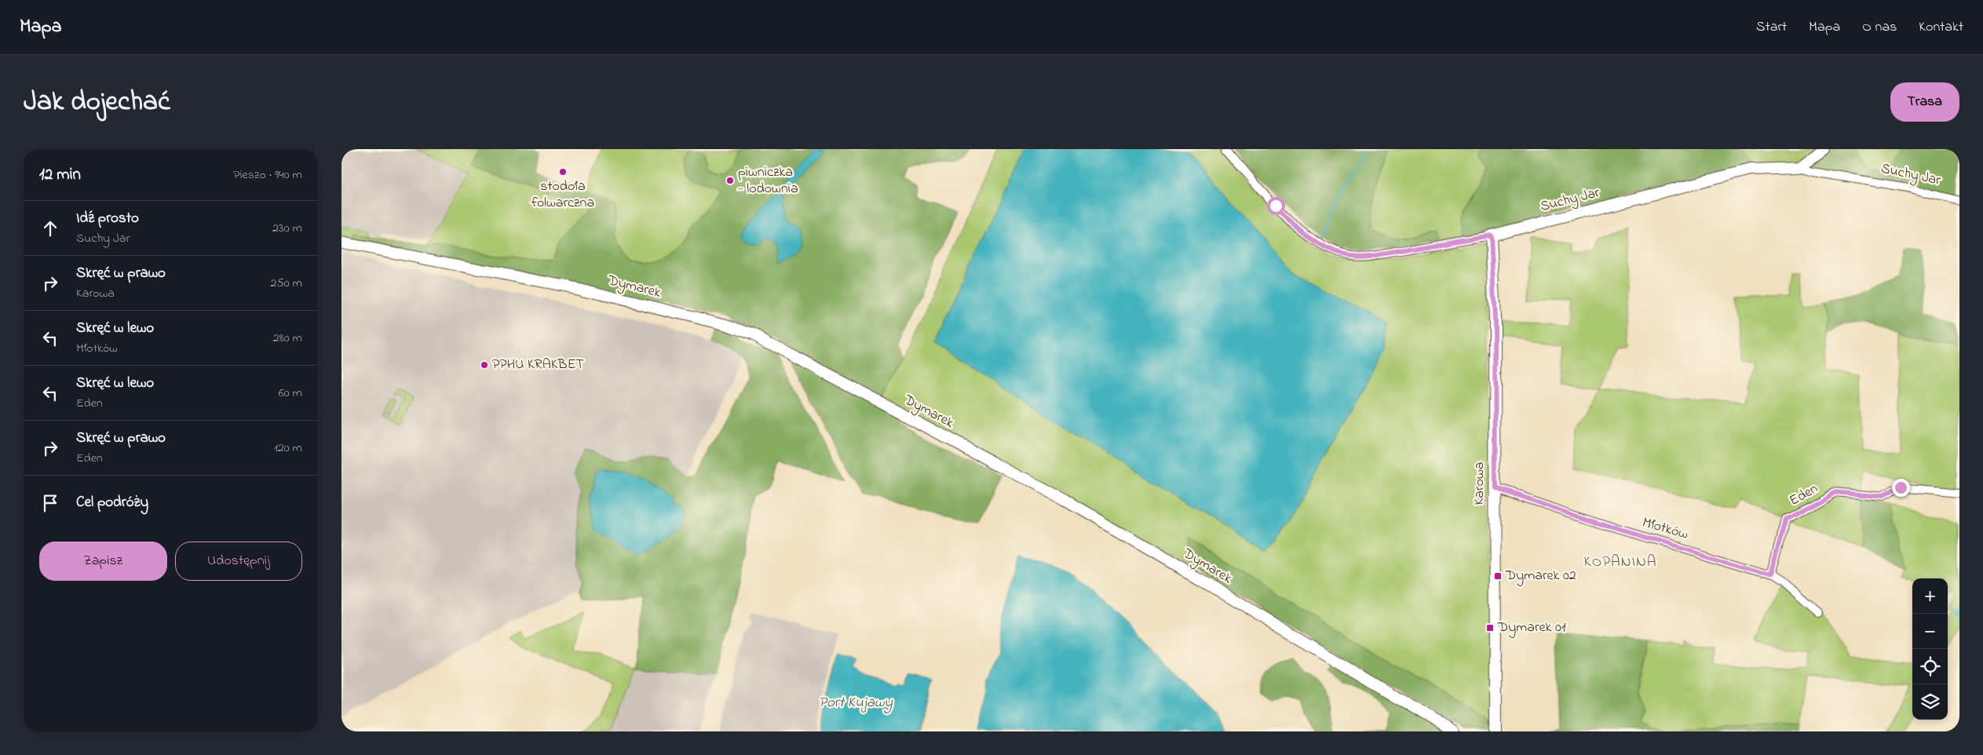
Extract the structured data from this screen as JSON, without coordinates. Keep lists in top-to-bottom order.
{
  "streets": {
    "street": [
      "Suchy Jar",
      "Dymarek",
      "Karowa",
      "Eden",
      "Młotków"
    ]
  },
  "crossings": [
    ["Suchy Jar", "Karowa"],
    ["Karowa", "Młotków"],
    ["Eden", "Młotków"]
  ],
  "districts": ["KOPANINA"],
  "water": ["Port Kujawy"],
  "places": {
    "other": ["stodoła folwarczna", "piwniczka - lodownia", "PPHU KRAKBET"],
    "transit": ["Dymarek 02", "Dymarek 01"]
  },
  "page": {
    "header": "Mapa",
    "nav": [
      "Start",
      "Mapa",
      "O nas",
      "Kontakt"
    ],
    "title": "Jak dojechać",
    "buttons": [
      "Trasa",
      ["Zapisz", "Udostępnij"]
    ],
    "heading": ["12 min", "Pieszo · 940 m"],
    "list": [
      ["Idź prosto", "Suchy Jar", "230 m"],
      ["Skręć w prawo", "Karowa", "250 m"],
      ["Skręć w lewo", "Młotków", "280 m"],
      ["Skręć w lewo", "Eden", "60 m"],
      ["Skręć w prawo", "Eden", "120 m"],
      "Cel podróży"
    ],
    "map_buttons": ["+", "−"]
  }
}
